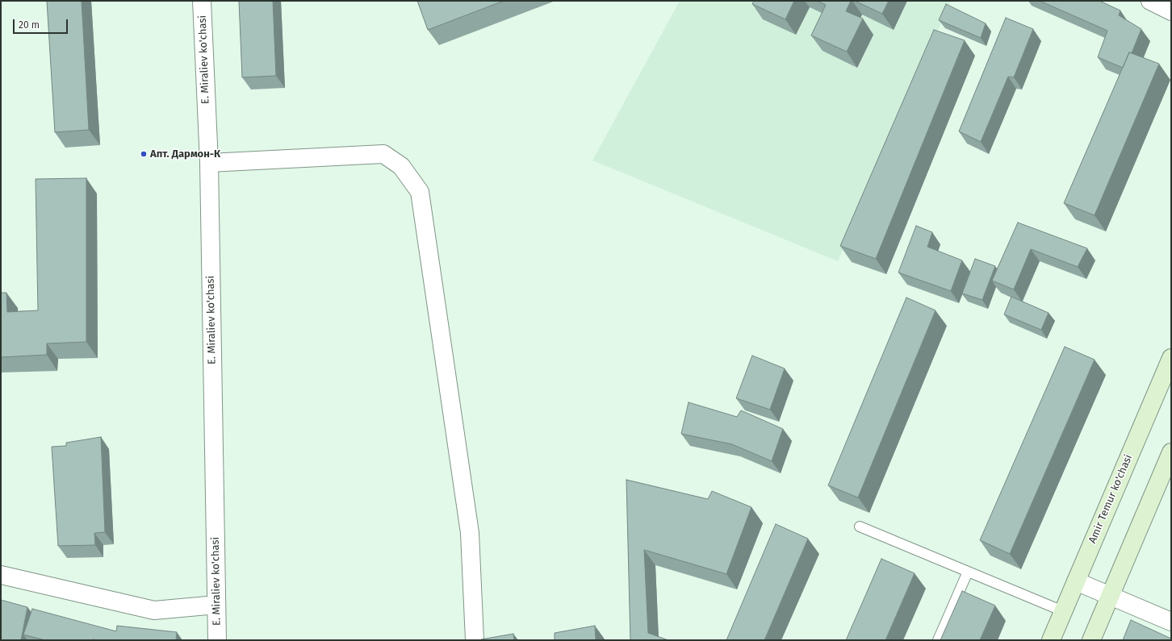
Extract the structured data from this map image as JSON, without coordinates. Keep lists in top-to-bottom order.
{
  "streets": {
    "main road": ["Amir Temur ko'chasi"],
    "street": ["E. Miraliev ko'chasi"]
  },
  "places": ["Апт. Дармон-К"],
  "scale_bar": "20 m"
}
